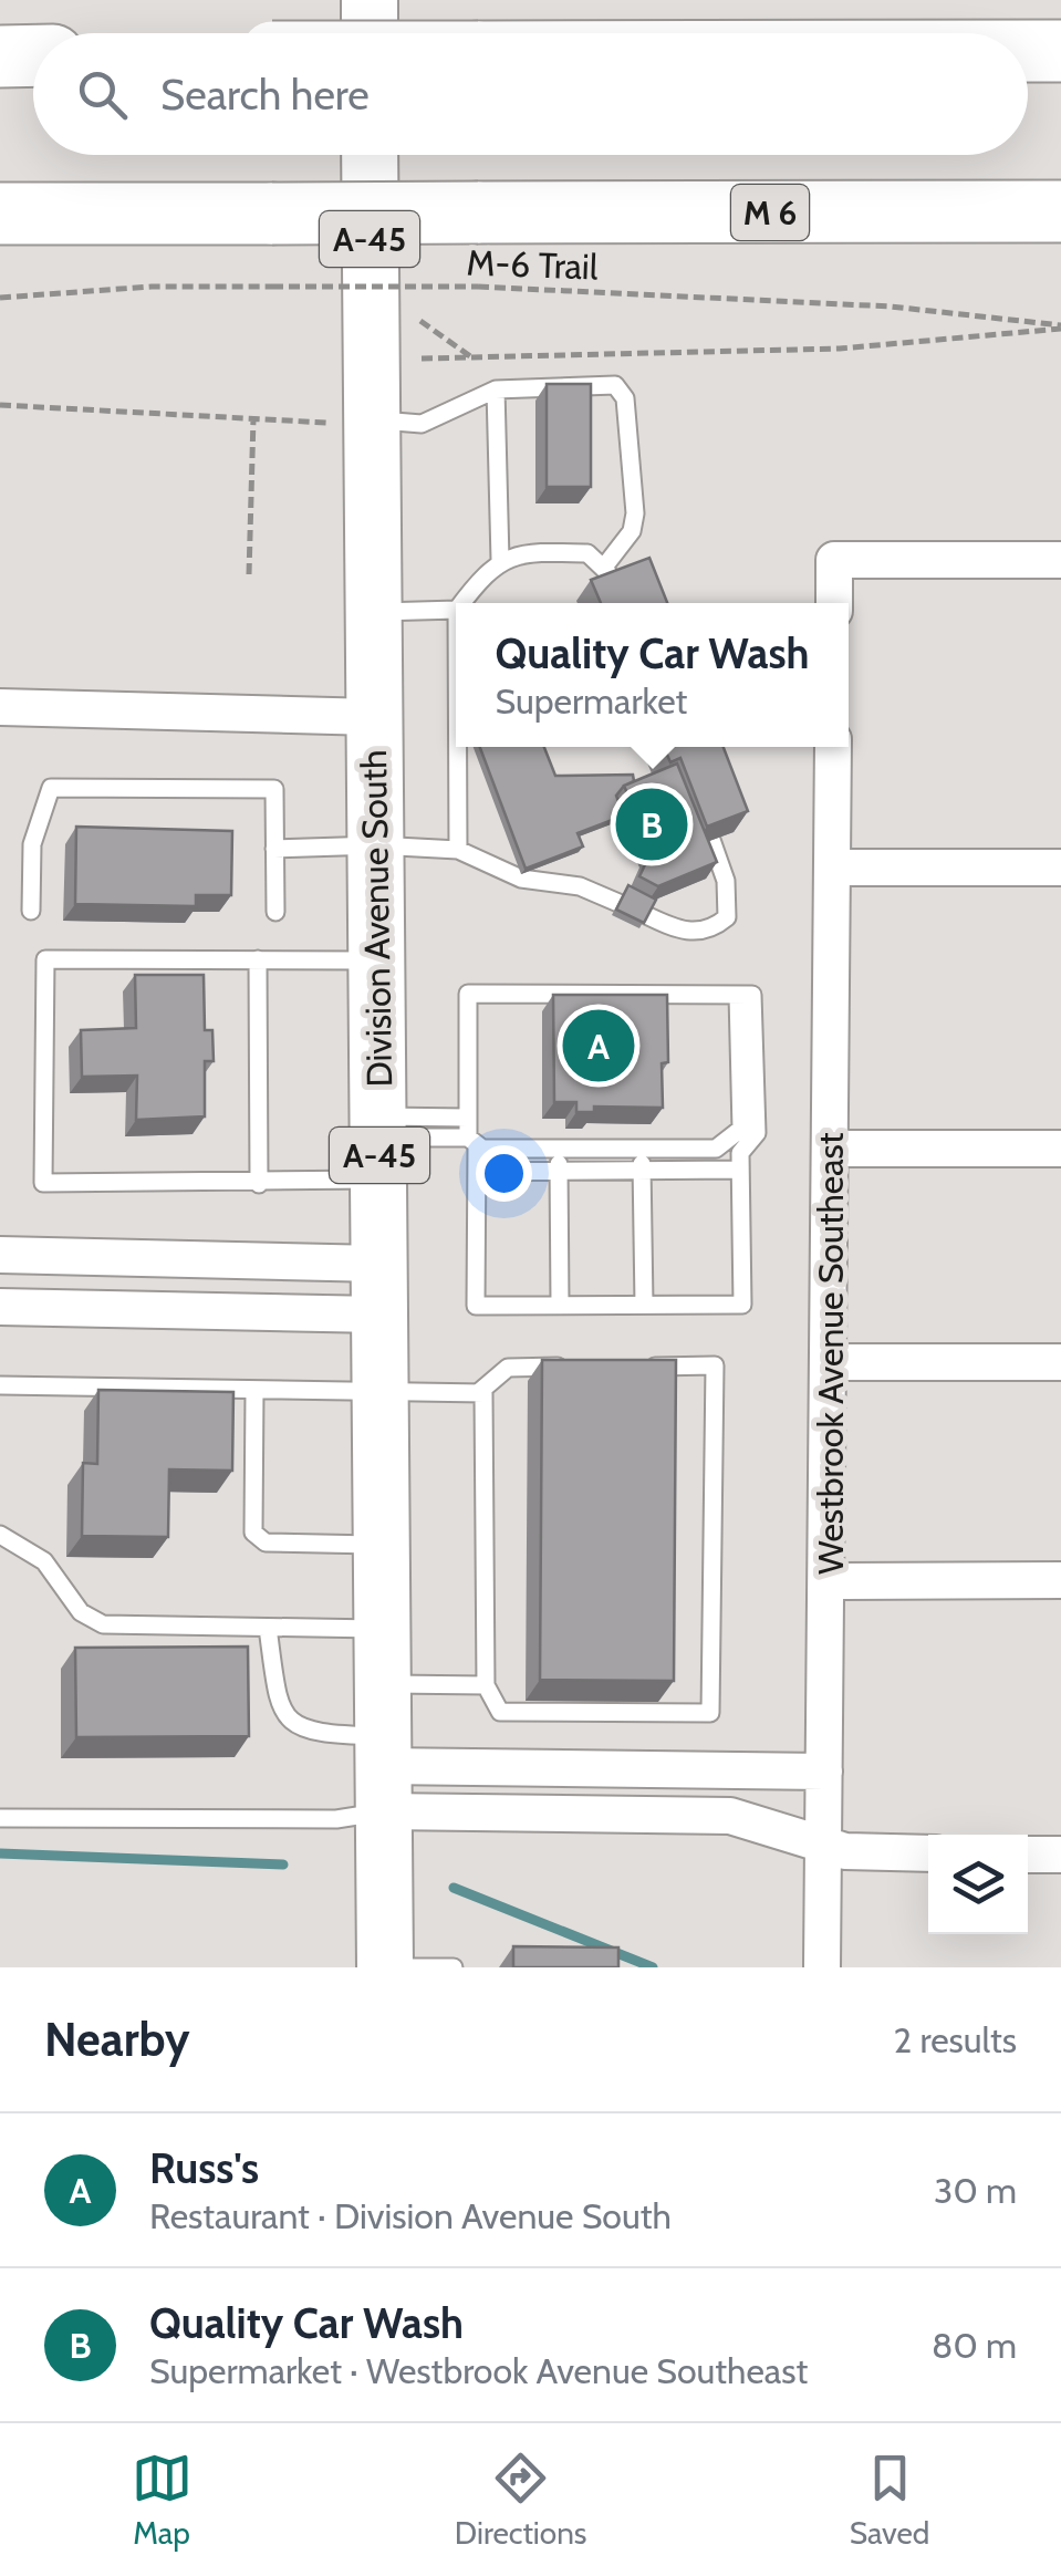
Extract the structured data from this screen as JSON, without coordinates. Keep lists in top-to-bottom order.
{
  "streets": {
    "highway": ["M 6"],
    "main road": ["A-45", "Division Avenue South"],
    "street": ["Westbrook Avenue Southeast"],
    "path": ["M-6 Trail"]
  },
  "page": {
    "search": "Search here",
    "popup": ["Quality Car Wash", "Supermarket"],
    "pins": ["B", "A"],
    "heading": ["Nearby", "2 results"],
    "list": [
      {
        "mark": "A",
        "name": "Russ's",
        "note": "Restaurant · Division Avenue South",
        "value": "30 m"
      },
      {
        "mark": "B",
        "name": "Quality Car Wash",
        "note": "Supermarket · Westbrook Avenue Southeast",
        "value": "80 m"
      }
    ],
    "nav": ["Map", "Directions", "Saved"]
  }
}
